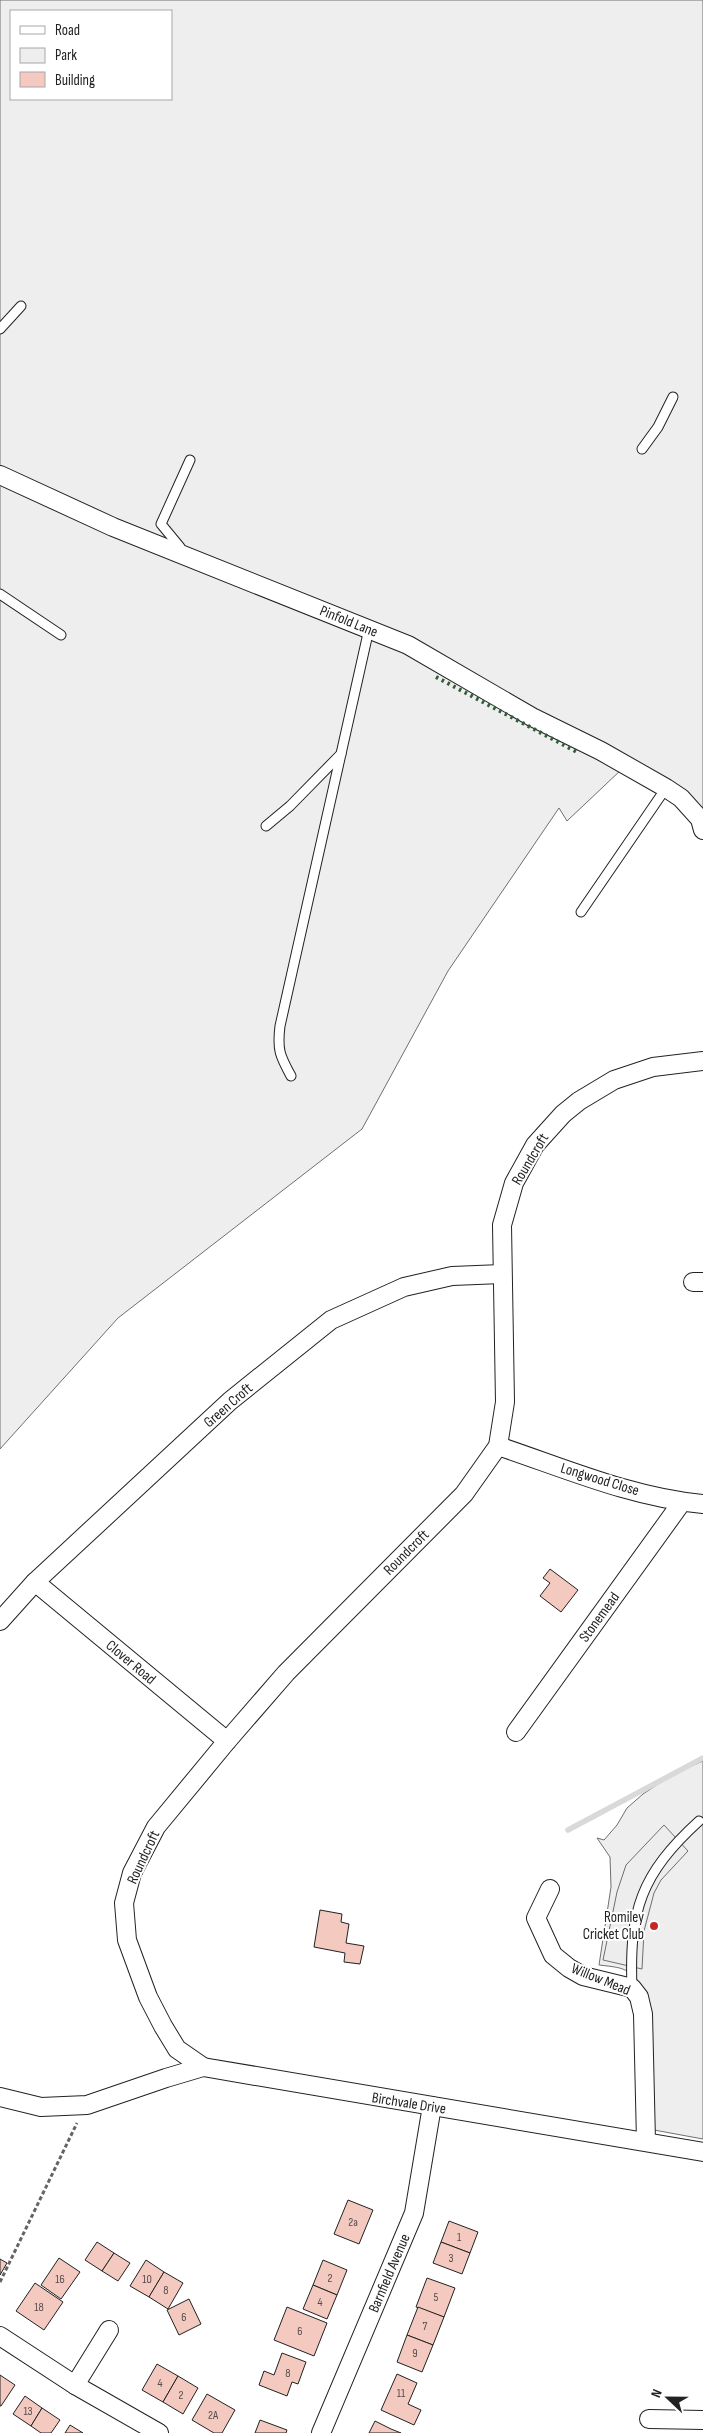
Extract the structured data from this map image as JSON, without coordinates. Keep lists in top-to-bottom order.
{
  "streets": {
    "street": [
      "Pinfold Lane",
      "Roundcroft",
      "Green Croft",
      "Longwood Close",
      "Stonemead",
      "Clover Road",
      "Willow Mead",
      "Birchvale Drive",
      "Barnfield Avenue"
    ]
  },
  "crossings": [
    ["Roundcroft", "Green Croft"],
    ["Roundcroft", "Longwood Close"],
    ["Roundcroft", "Clover Road"],
    ["Roundcroft", "Birchvale Drive"],
    ["Green Croft", "Clover Road"],
    ["Longwood Close", "Stonemead"],
    ["Willow Mead", "Birchvale Drive"],
    ["Birchvale Drive", "Barnfield Avenue"]
  ],
  "places": ["Romiley Cricket Club"],
  "house_numbers": [
    "2a",
    "1",
    "3",
    "2",
    "16",
    "10",
    "8",
    "5",
    "4",
    "18",
    "6",
    "7",
    "6",
    "9",
    "8",
    "4",
    "11",
    "2",
    "13",
    "2A"
  ],
  "legend": ["Road", "Park", "Building"],
  "north": "left"
}
